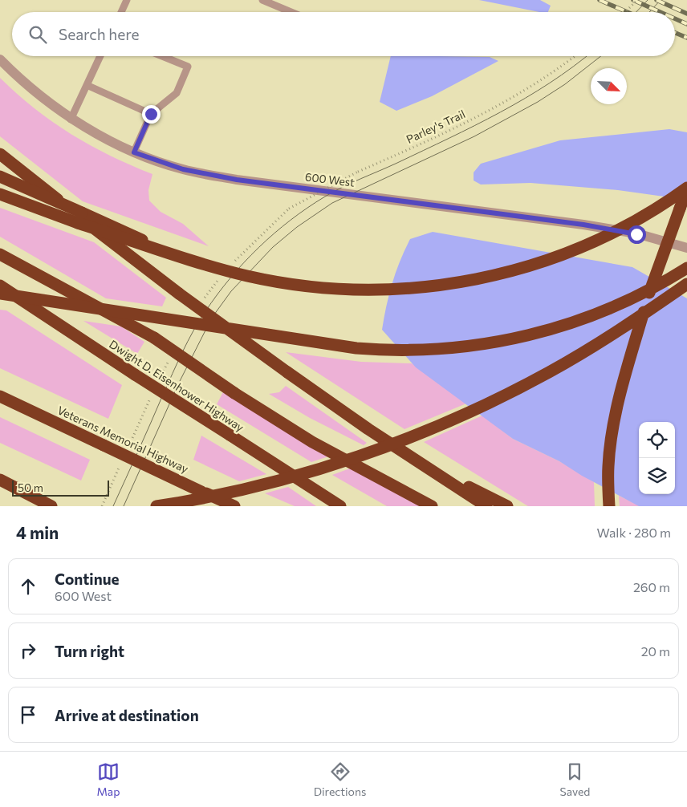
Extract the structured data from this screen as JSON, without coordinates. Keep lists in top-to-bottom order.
{
  "streets": {
    "highway": ["Dwight D. Eisenhower Highway", "Veterans Memorial Highway"],
    "street": ["600 West"],
    "path": ["Parley's Trail"]
  },
  "scale_bar": "50 m",
  "north": "bottom right",
  "page": {
    "search": "Search here",
    "scale": "50 m",
    "heading": ["4 min", "Walk · 280 m"],
    "list": [
      ["Continue", "600 West", "260 m"],
      ["Turn right", "20 m"],
      "Arrive at destination"
    ],
    "nav": ["Map", "Directions", "Saved"]
  }
}
